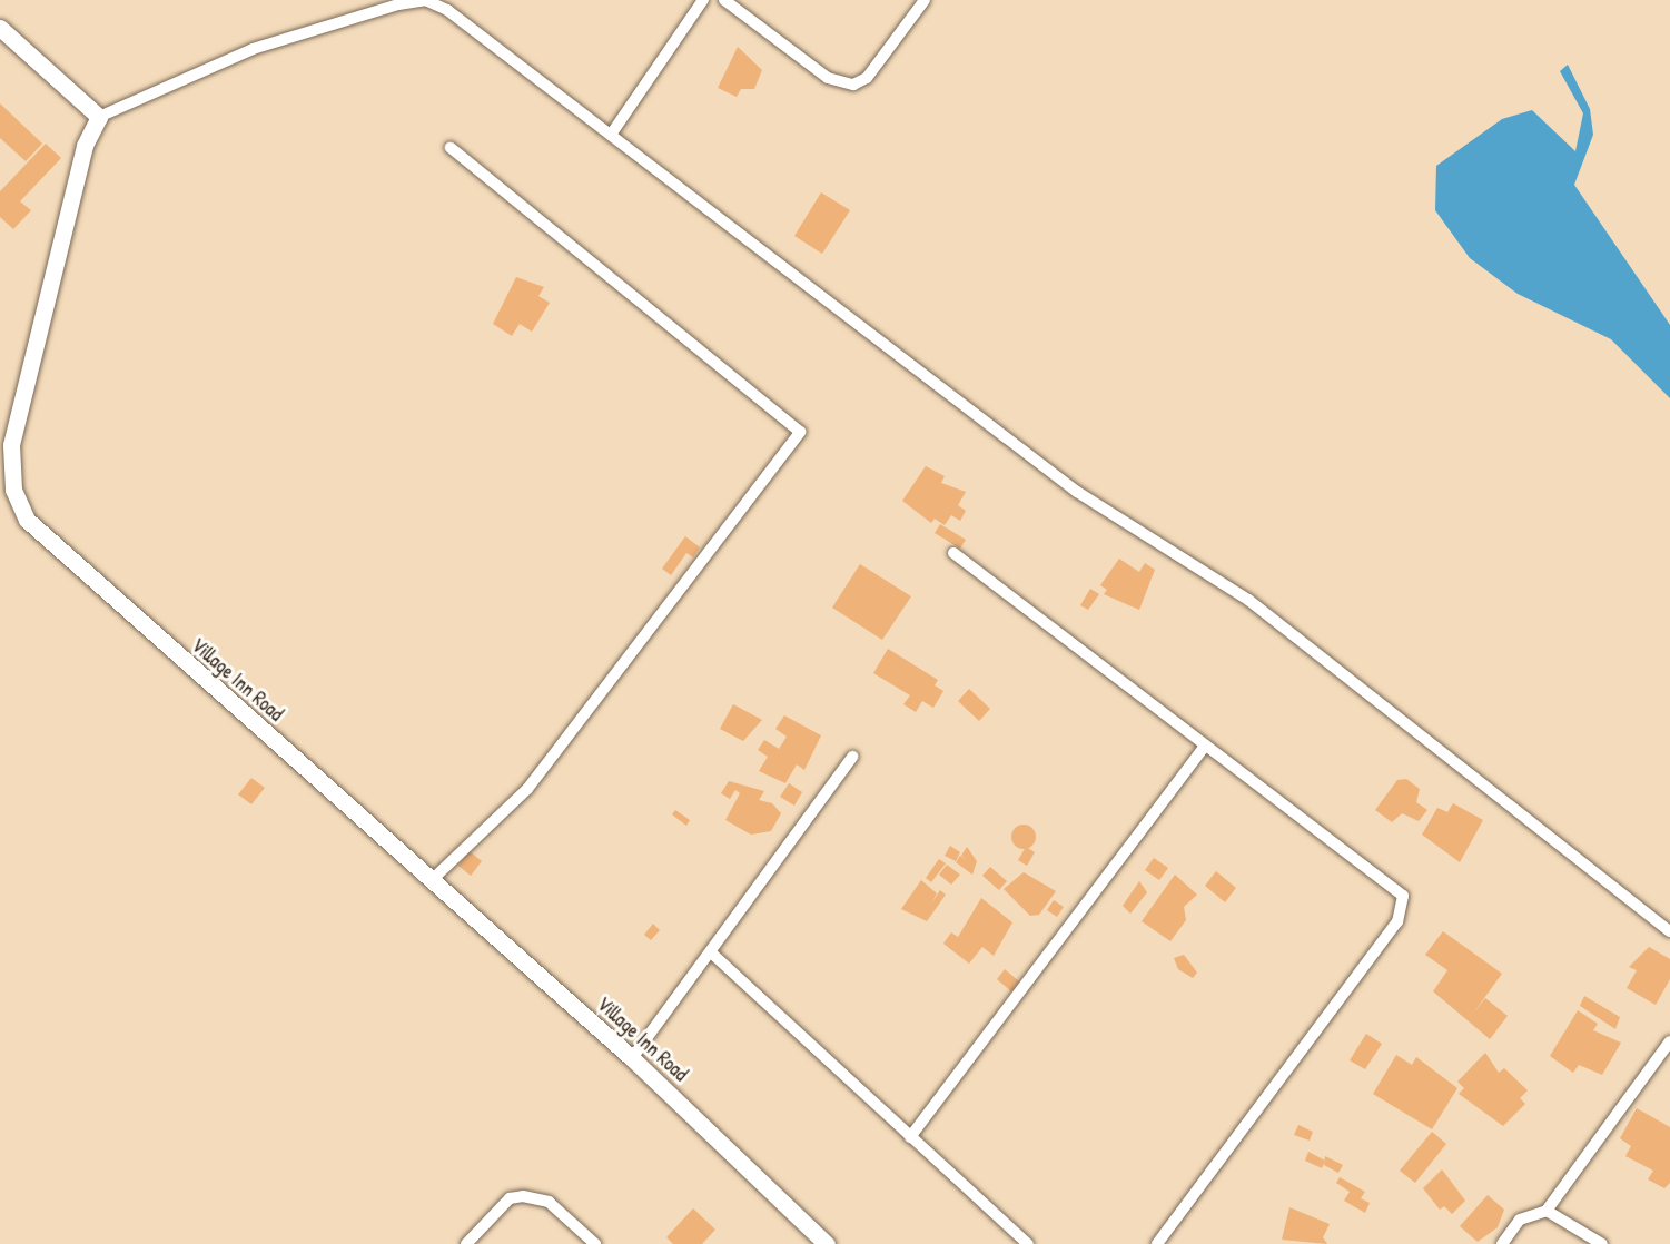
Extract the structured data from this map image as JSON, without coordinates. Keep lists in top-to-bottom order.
{
  "streets": {
    "street": ["Village Inn Road"]
  }
}
